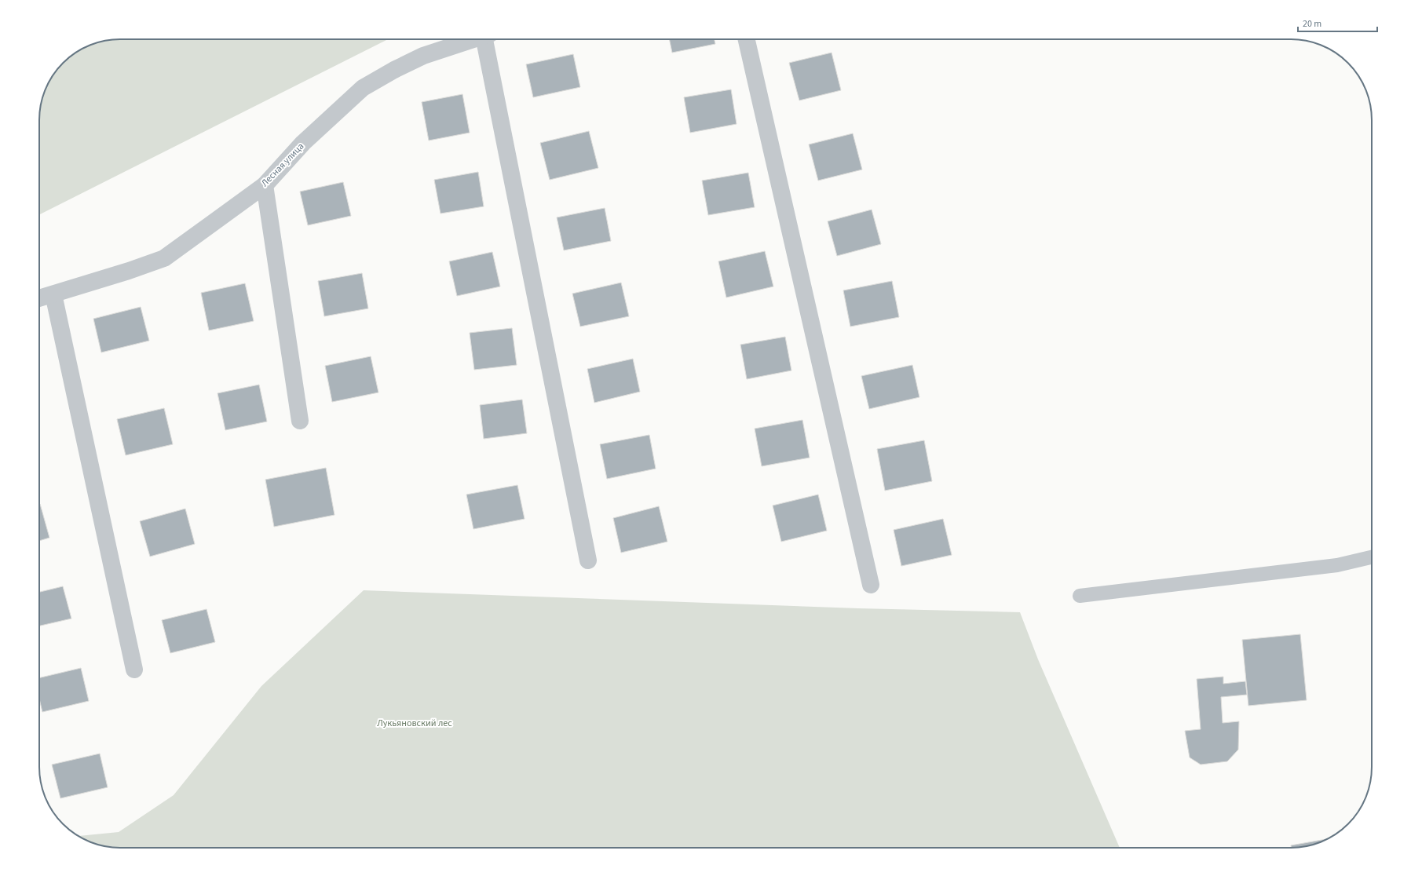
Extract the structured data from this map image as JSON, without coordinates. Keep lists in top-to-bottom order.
{
  "streets": {
    "street": ["Лесная улица"]
  },
  "parks": ["Лукьяновский лес"],
  "scale_bar": "20 m"
}
